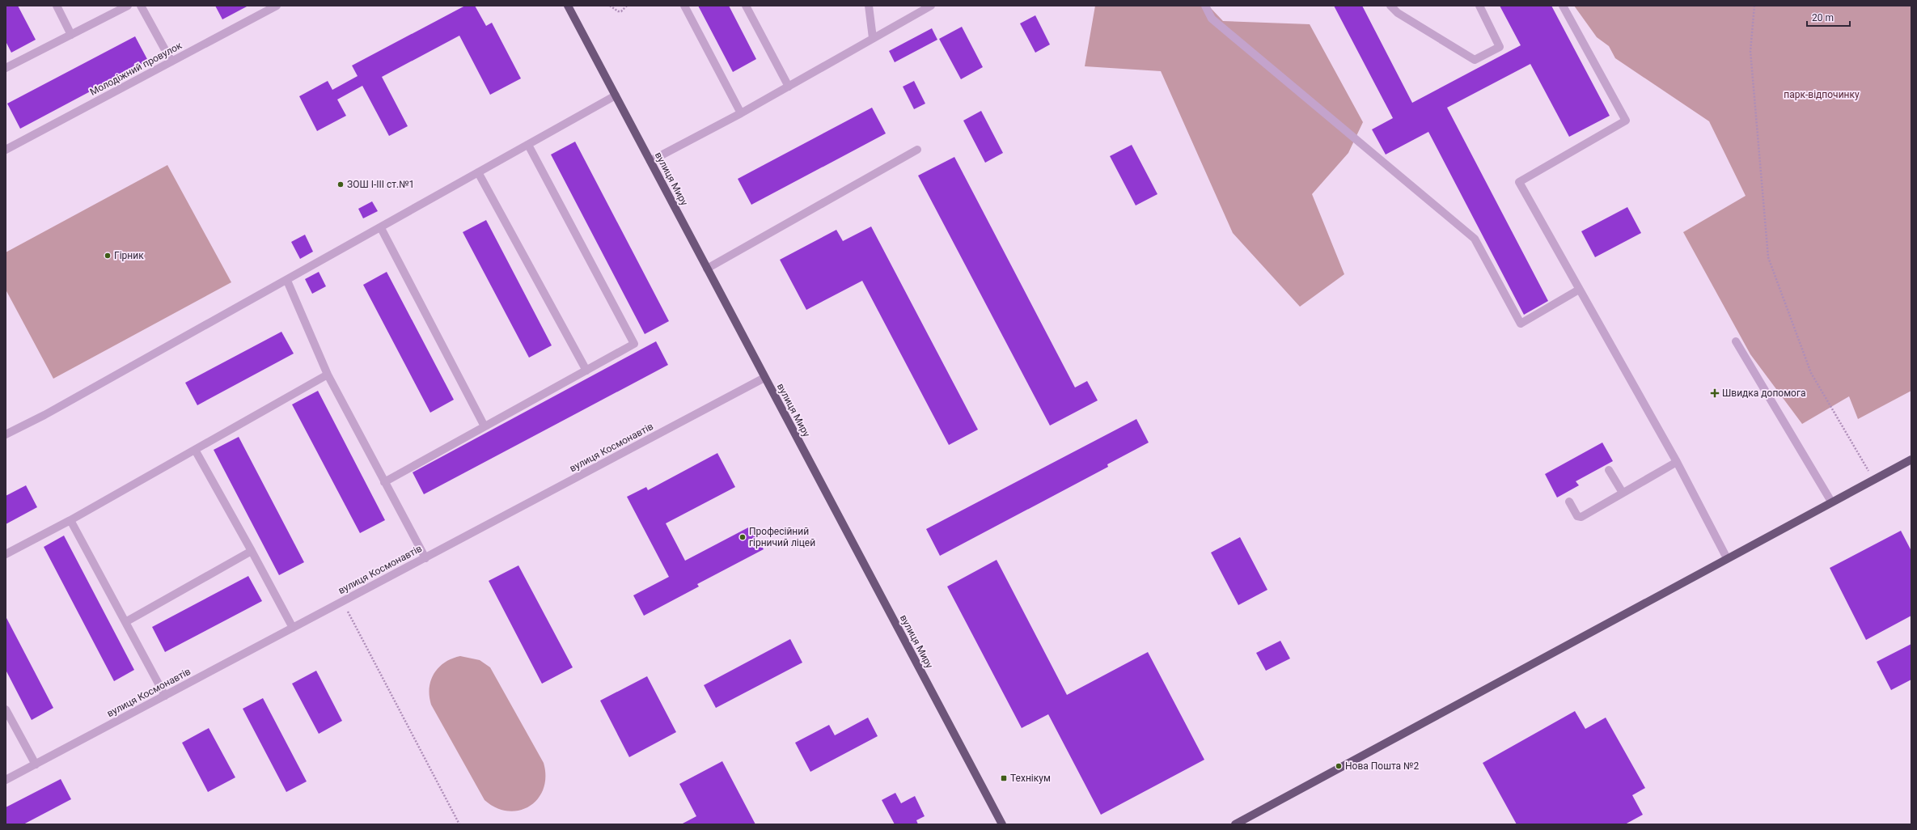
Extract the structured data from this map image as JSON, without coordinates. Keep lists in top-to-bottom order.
{
  "streets": {
    "main road": ["вулиця Миру"],
    "street": ["Молодіжний провулок", "вулиця Космонавтів"]
  },
  "crossings": [
    ["вулиця Миру", "вулиця Космонавтів"]
  ],
  "parks": ["парк-відпочинку"],
  "places": {
    "other": [
      "ЗОШ I-III ст.№1",
      "Гірник",
      "Професійний гірничий ліцей",
      "Нова Пошта №2"
    ],
    "health": ["Швидка допомога"],
    "transit": ["Технікум"]
  },
  "scale_bar": "20 m"
}
